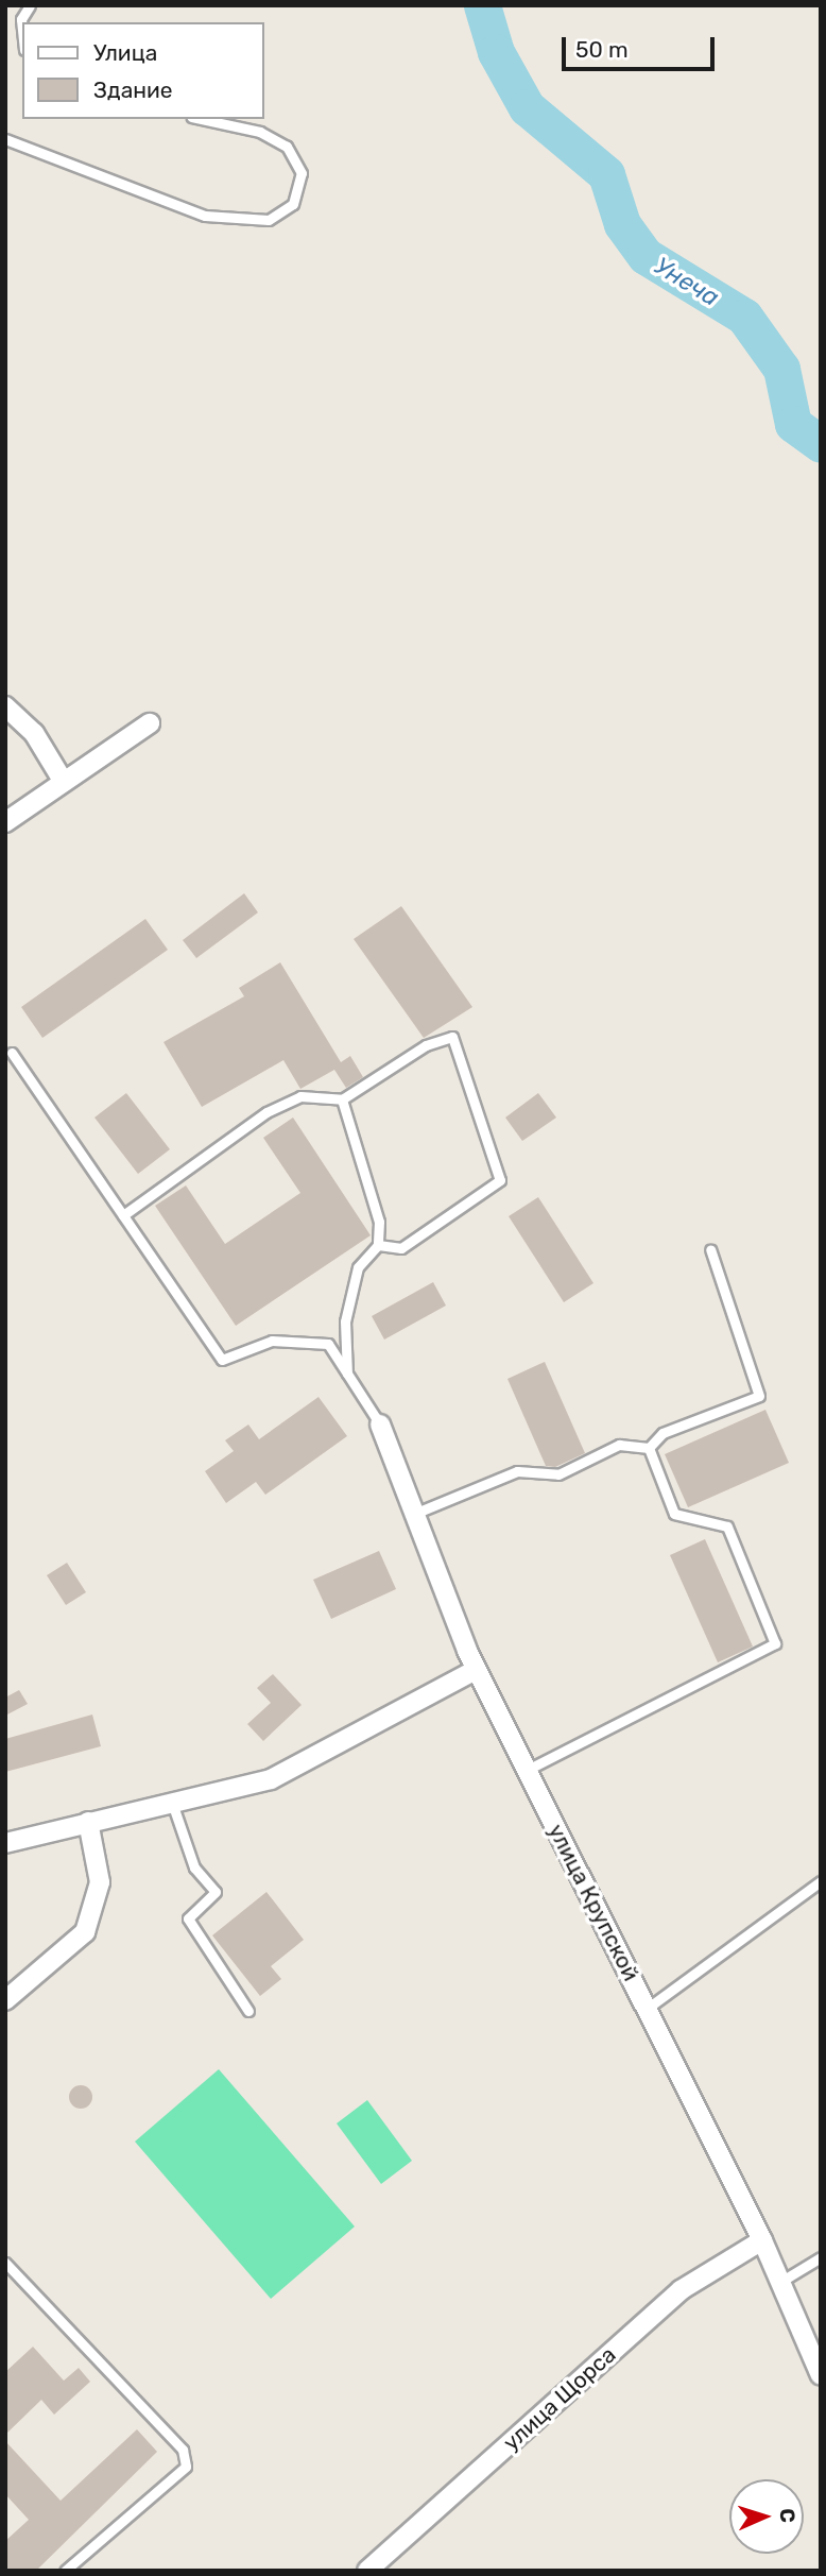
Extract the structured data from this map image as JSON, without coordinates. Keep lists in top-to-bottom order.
{
  "streets": {
    "street": ["улица Крупской", "улица Щорса"]
  },
  "crossings": [
    ["улица Крупской", "улица Щорса"]
  ],
  "water": ["Унеча"],
  "legend": ["Улица", "Здание"],
  "scale_bar": "50 m",
  "north": "right"
}
